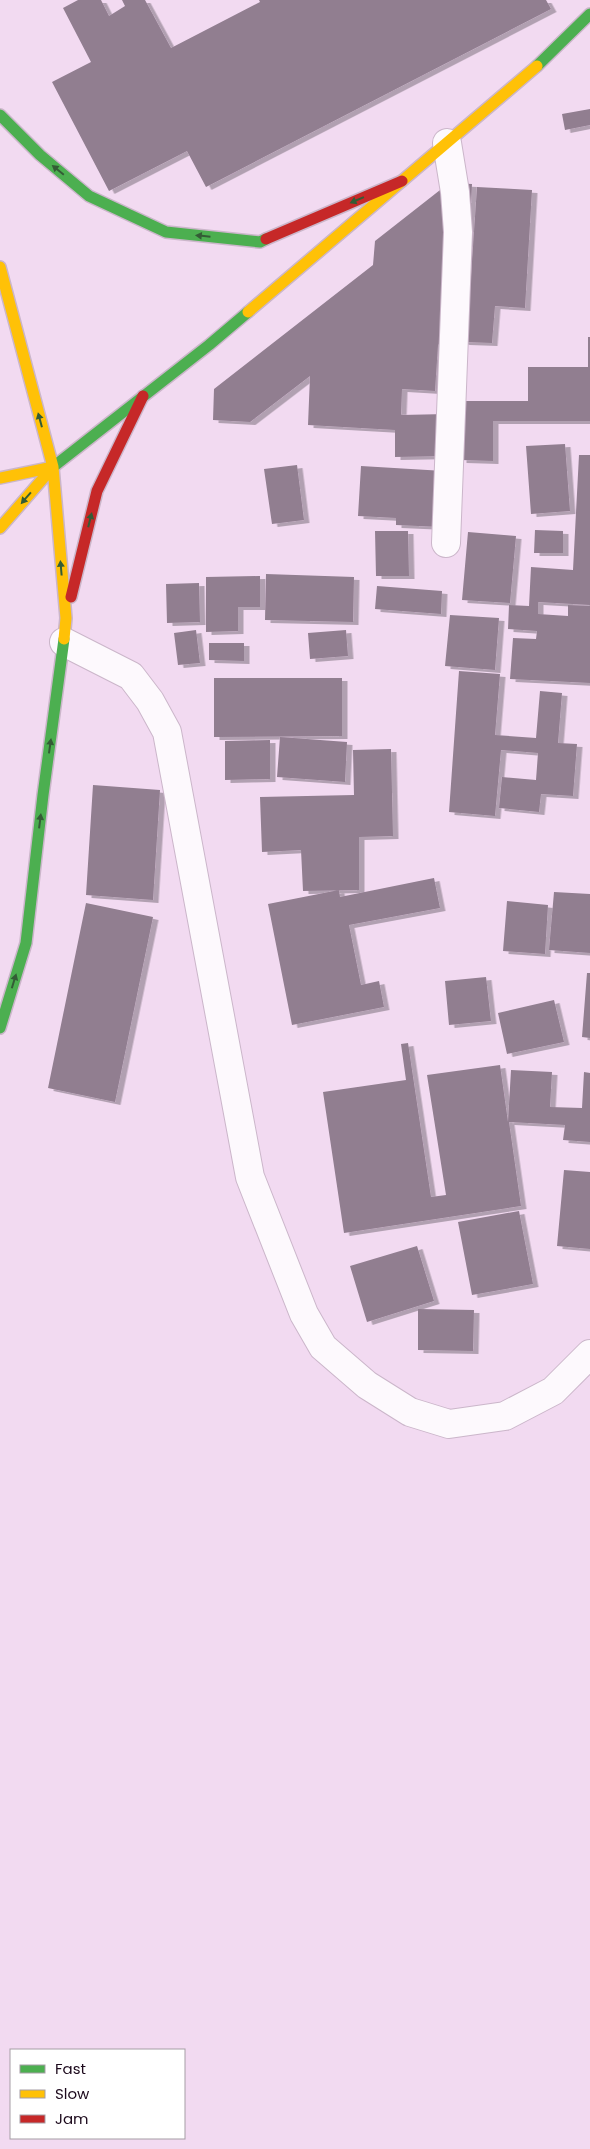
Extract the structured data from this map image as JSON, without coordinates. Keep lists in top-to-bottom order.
{
  "legend": ["Fast", "Slow", "Jam"]
}
